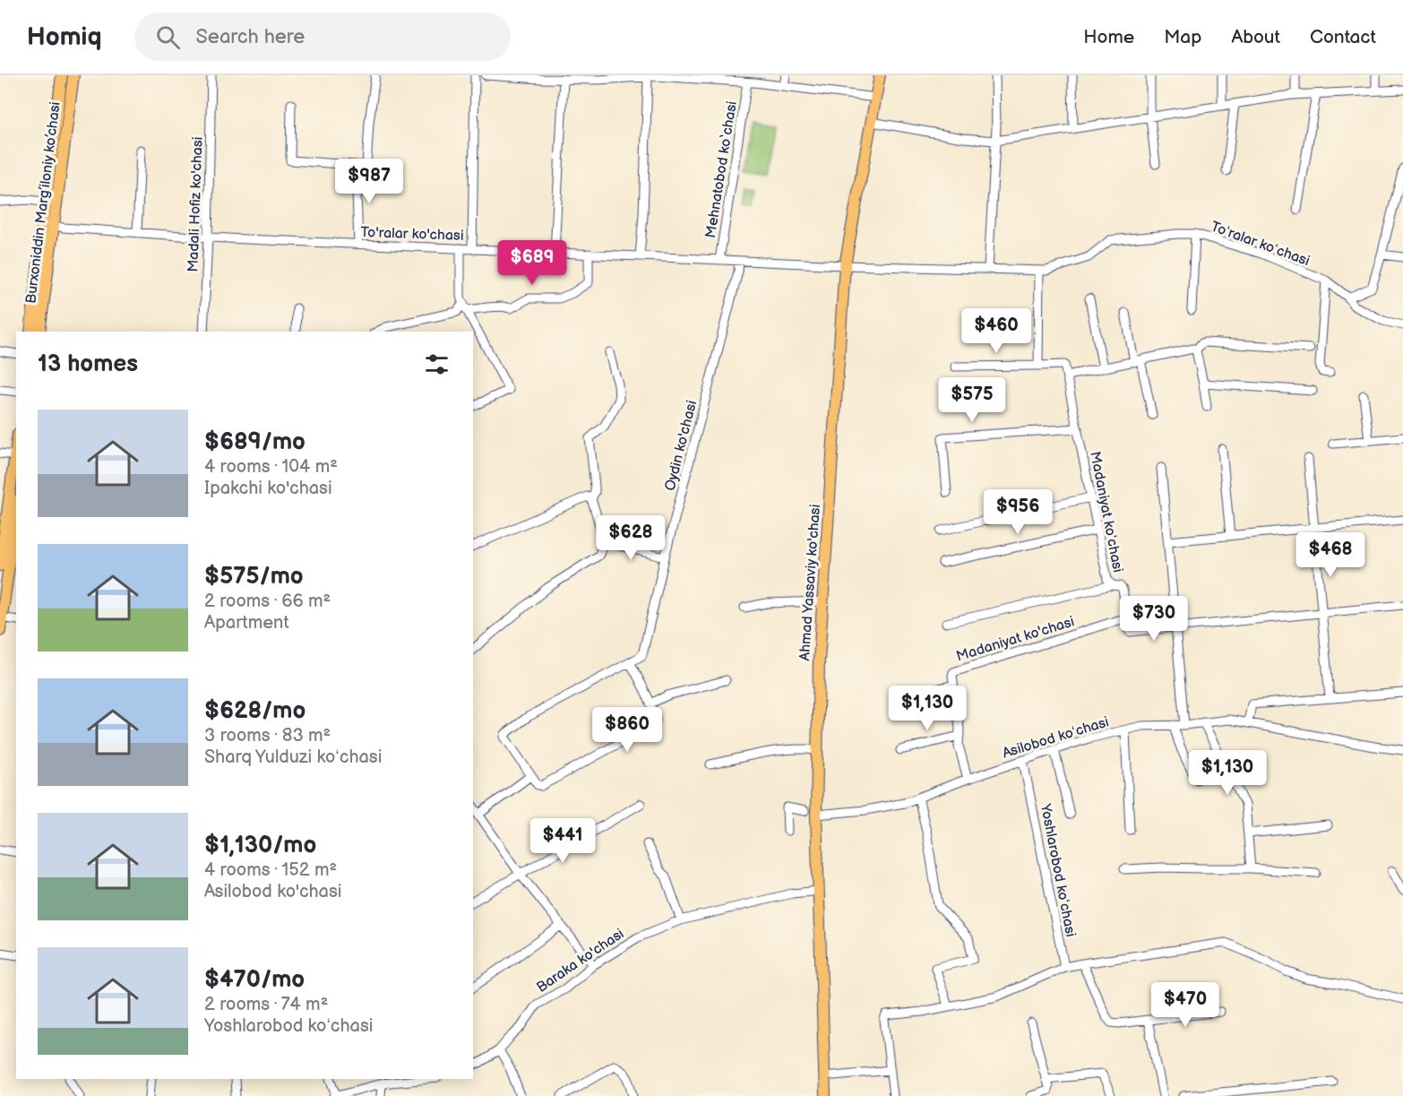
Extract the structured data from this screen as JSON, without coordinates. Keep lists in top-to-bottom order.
{
  "streets": {
    "main road": ["Burxoniddin Marg’iloniy ko’chasi", "Ahmad Yassaviy ko'chasi"],
    "street": [
      "Mehnatobod ko‘chasi",
      "Madali Hofiz ko'chasi",
      "To'ralar ko'chasi",
      "Toʻralar koʻchasi",
      "Oydin ko'chasi",
      "Madaniyat koʻchasi",
      "Madaniyat ko'chasi",
      "Asilobod koʻchasi",
      "Yoshlarobod koʻchasi",
      "Baraka ko'chasi"
    ]
  },
  "crossings": [
    ["Mehnatobod ko‘chasi", "To'ralar ko'chasi"],
    ["Burxoniddin Marg’iloniy ko’chasi", "To'ralar ko'chasi"],
    ["Madali Hofiz ko'chasi", "To'ralar ko'chasi"],
    ["To'ralar ko'chasi", "Toʻralar koʻchasi"],
    ["To'ralar ko'chasi", "Oydin ko'chasi"],
    ["To'ralar ko'chasi", "Ahmad Yassaviy ko'chasi"],
    ["Toʻralar koʻchasi", "Ahmad Yassaviy ko'chasi"],
    ["Madaniyat koʻchasi", "Madaniyat ko'chasi"],
    ["Ahmad Yassaviy ko'chasi", "Asilobod koʻchasi"],
    ["Ahmad Yassaviy ko'chasi", "Baraka ko'chasi"],
    ["Madaniyat ko'chasi", "Asilobod koʻchasi"],
    ["Asilobod koʻchasi", "Yoshlarobod koʻchasi"]
  ],
  "page": {
    "header": "Homiq",
    "search": "Search here",
    "nav": [
      "Home",
      "Map",
      "About",
      "Contact"
    ],
    "price": [
      "$987",
      "$689",
      "$460",
      "$575",
      "$956",
      "$628",
      "$468",
      "$730",
      "$1,130",
      "$860",
      "$1,130",
      "$441",
      "$470"
    ],
    "heading": "13 homes",
    "list": [
      {
        "name": "$689/mo",
        "note": "4 rooms · 104 m² · Ipakchi ko'chasi"
      },
      {
        "name": "$575/mo",
        "note": "2 rooms · 66 m² · Apartment"
      },
      {
        "name": "$628/mo",
        "note": "3 rooms · 83 m² · Sharq Yulduzi koʻchasi"
      },
      {
        "name": "$1,130/mo",
        "note": "4 rooms · 152 m² · Asilobod ko'chasi"
      },
      {
        "name": "$470/mo",
        "note": "2 rooms · 74 m² · Yoshlarobod koʻchasi"
      }
    ]
  }
}
